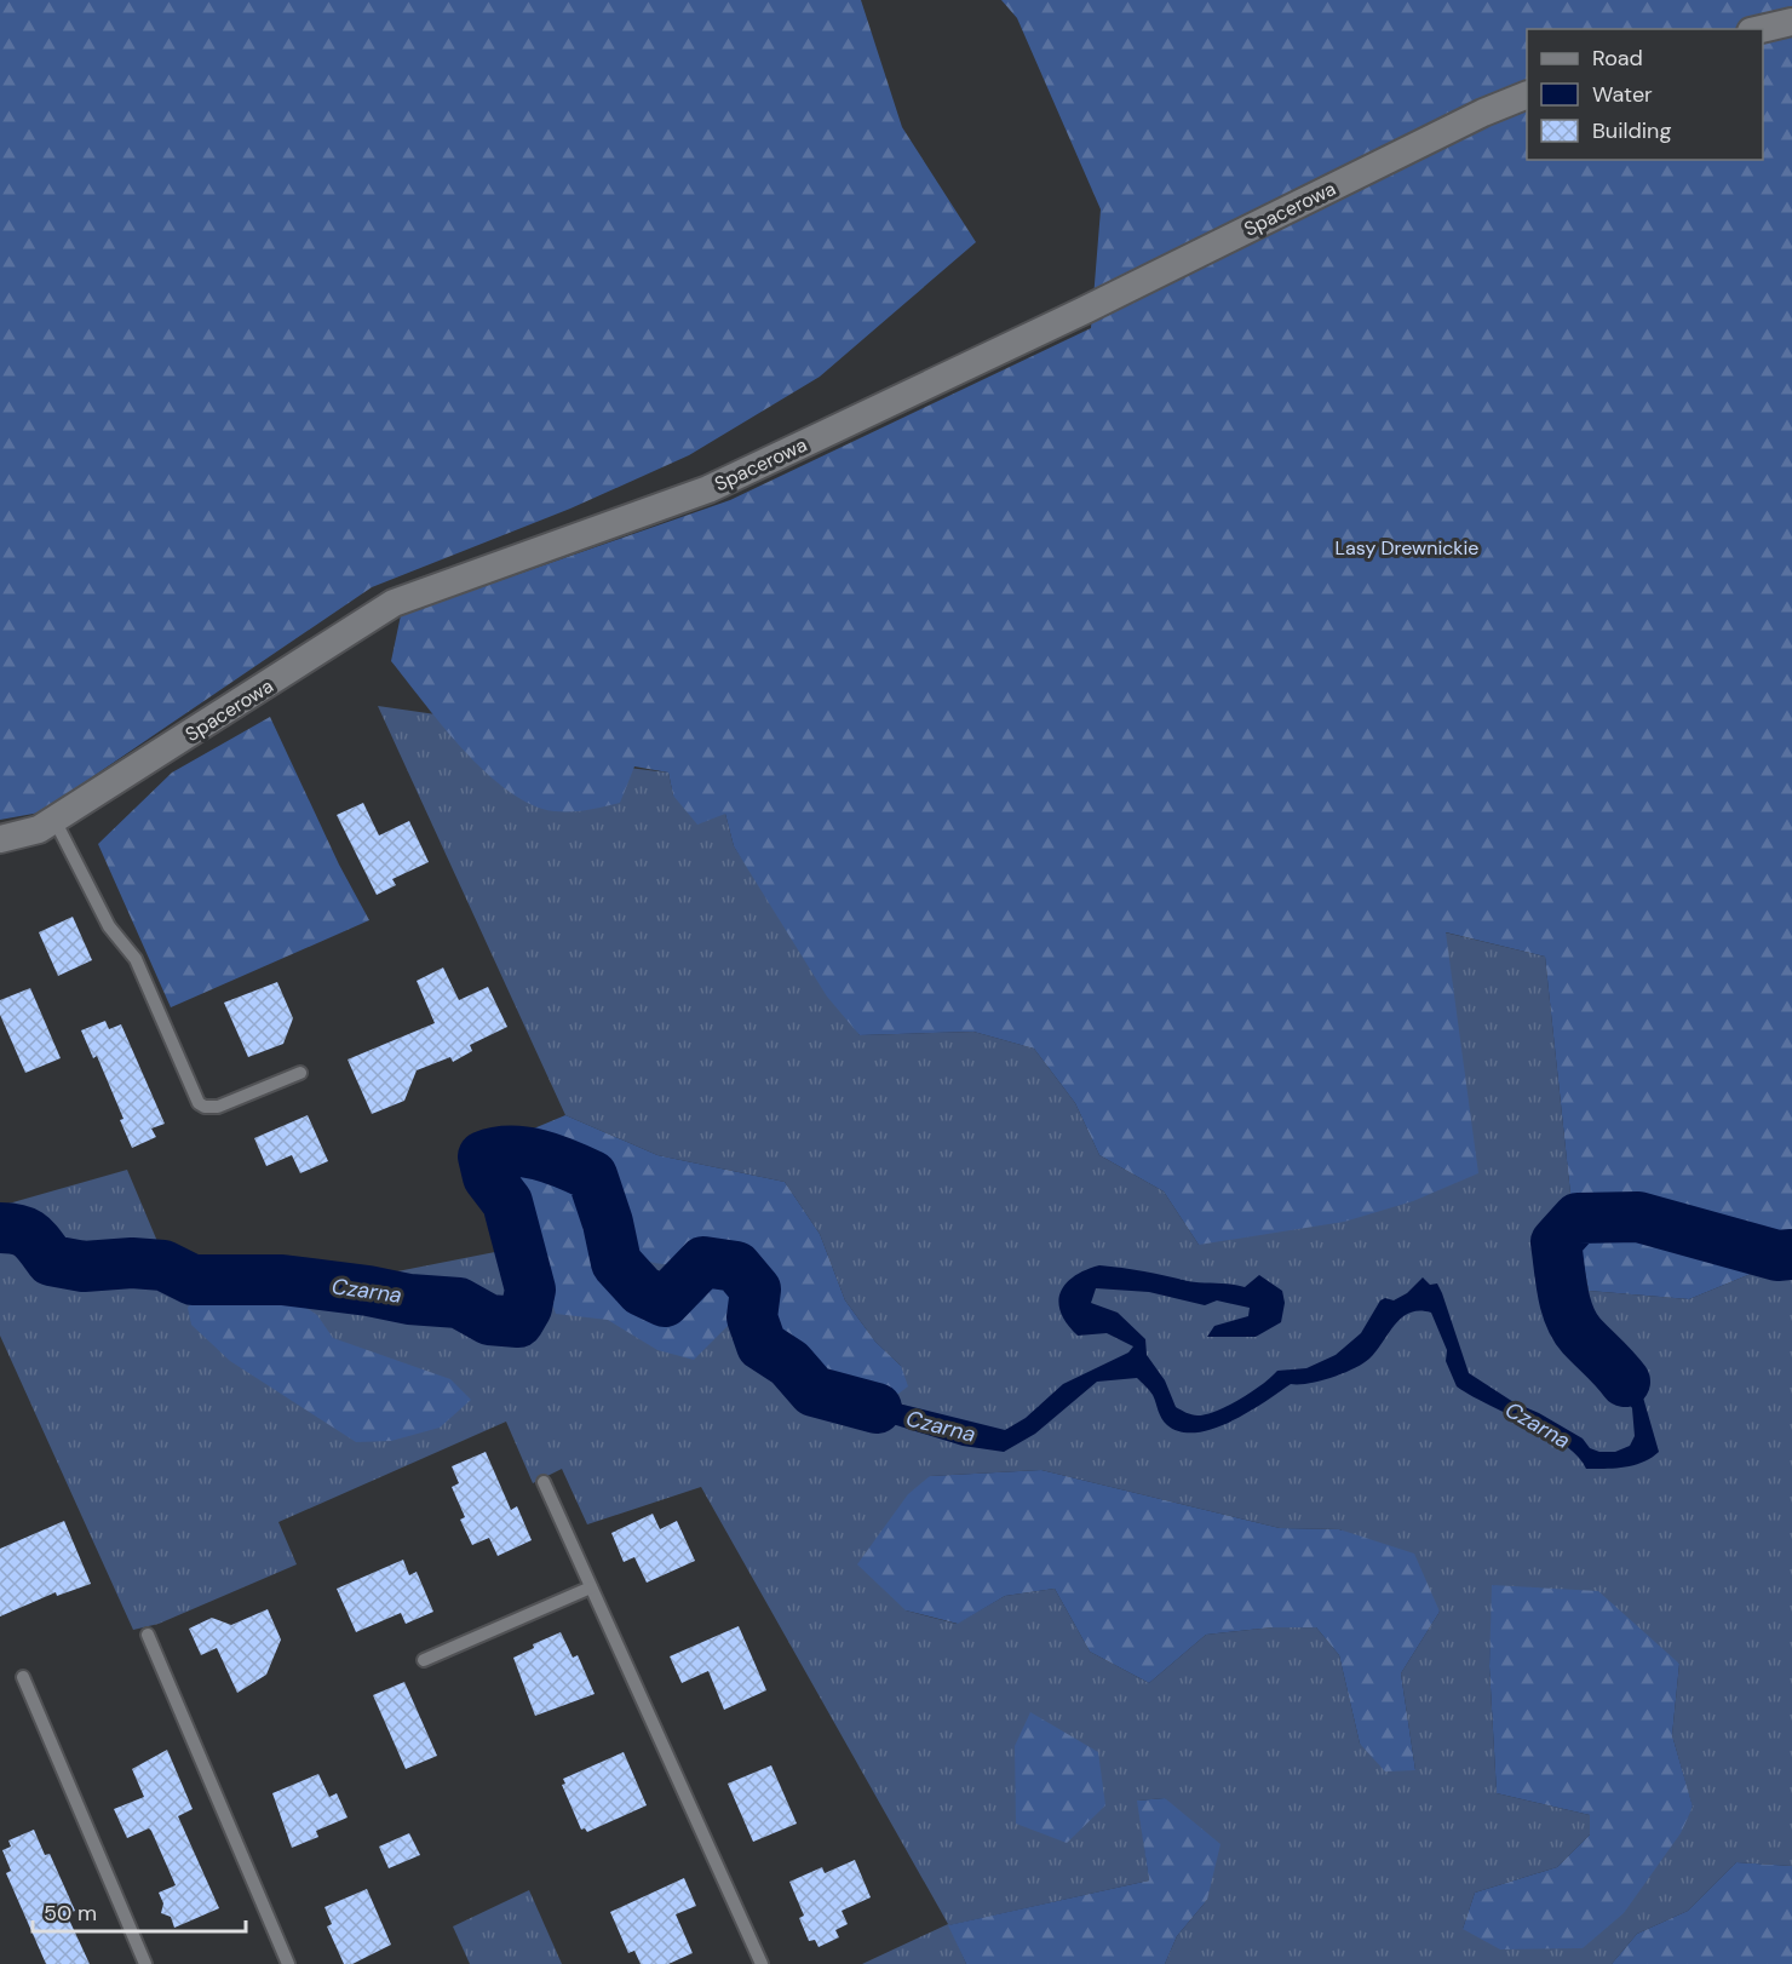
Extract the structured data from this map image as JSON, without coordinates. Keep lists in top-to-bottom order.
{
  "streets": {
    "street": ["Spacerowa"]
  },
  "water": ["Czarna"],
  "parks": ["Lasy Drewnickie"],
  "legend": ["Road", "Water", "Building"],
  "scale_bar": "50 m"
}
